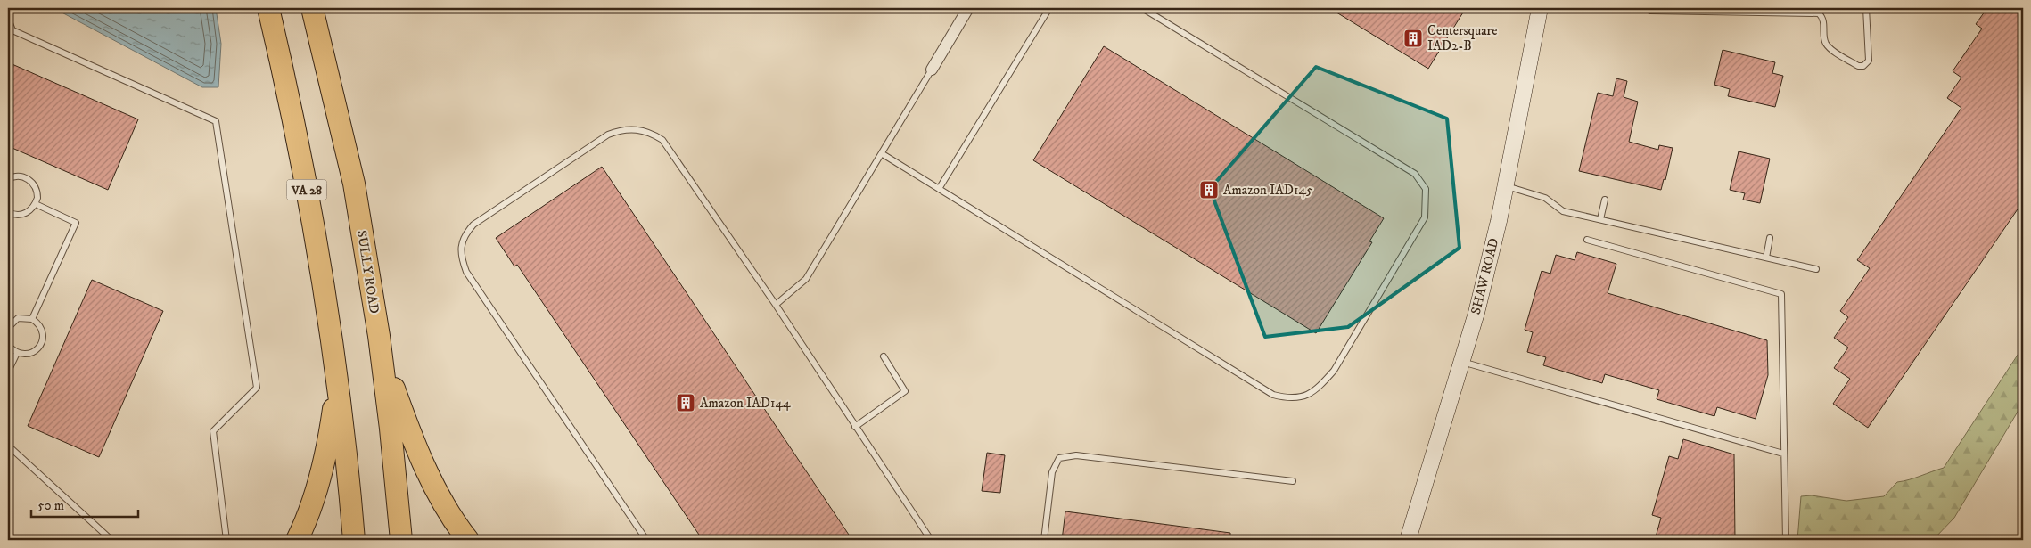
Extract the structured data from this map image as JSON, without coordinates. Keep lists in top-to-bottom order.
{
  "streets": {
    "highway": ["VA 28", "SULLY ROAD"],
    "main road": ["SHAW ROAD"]
  },
  "places": {
    "building": ["Centersquare IAD2-B", "Amazon IAD145", "Amazon IAD144"]
  },
  "scale_bar": "50 m"
}
